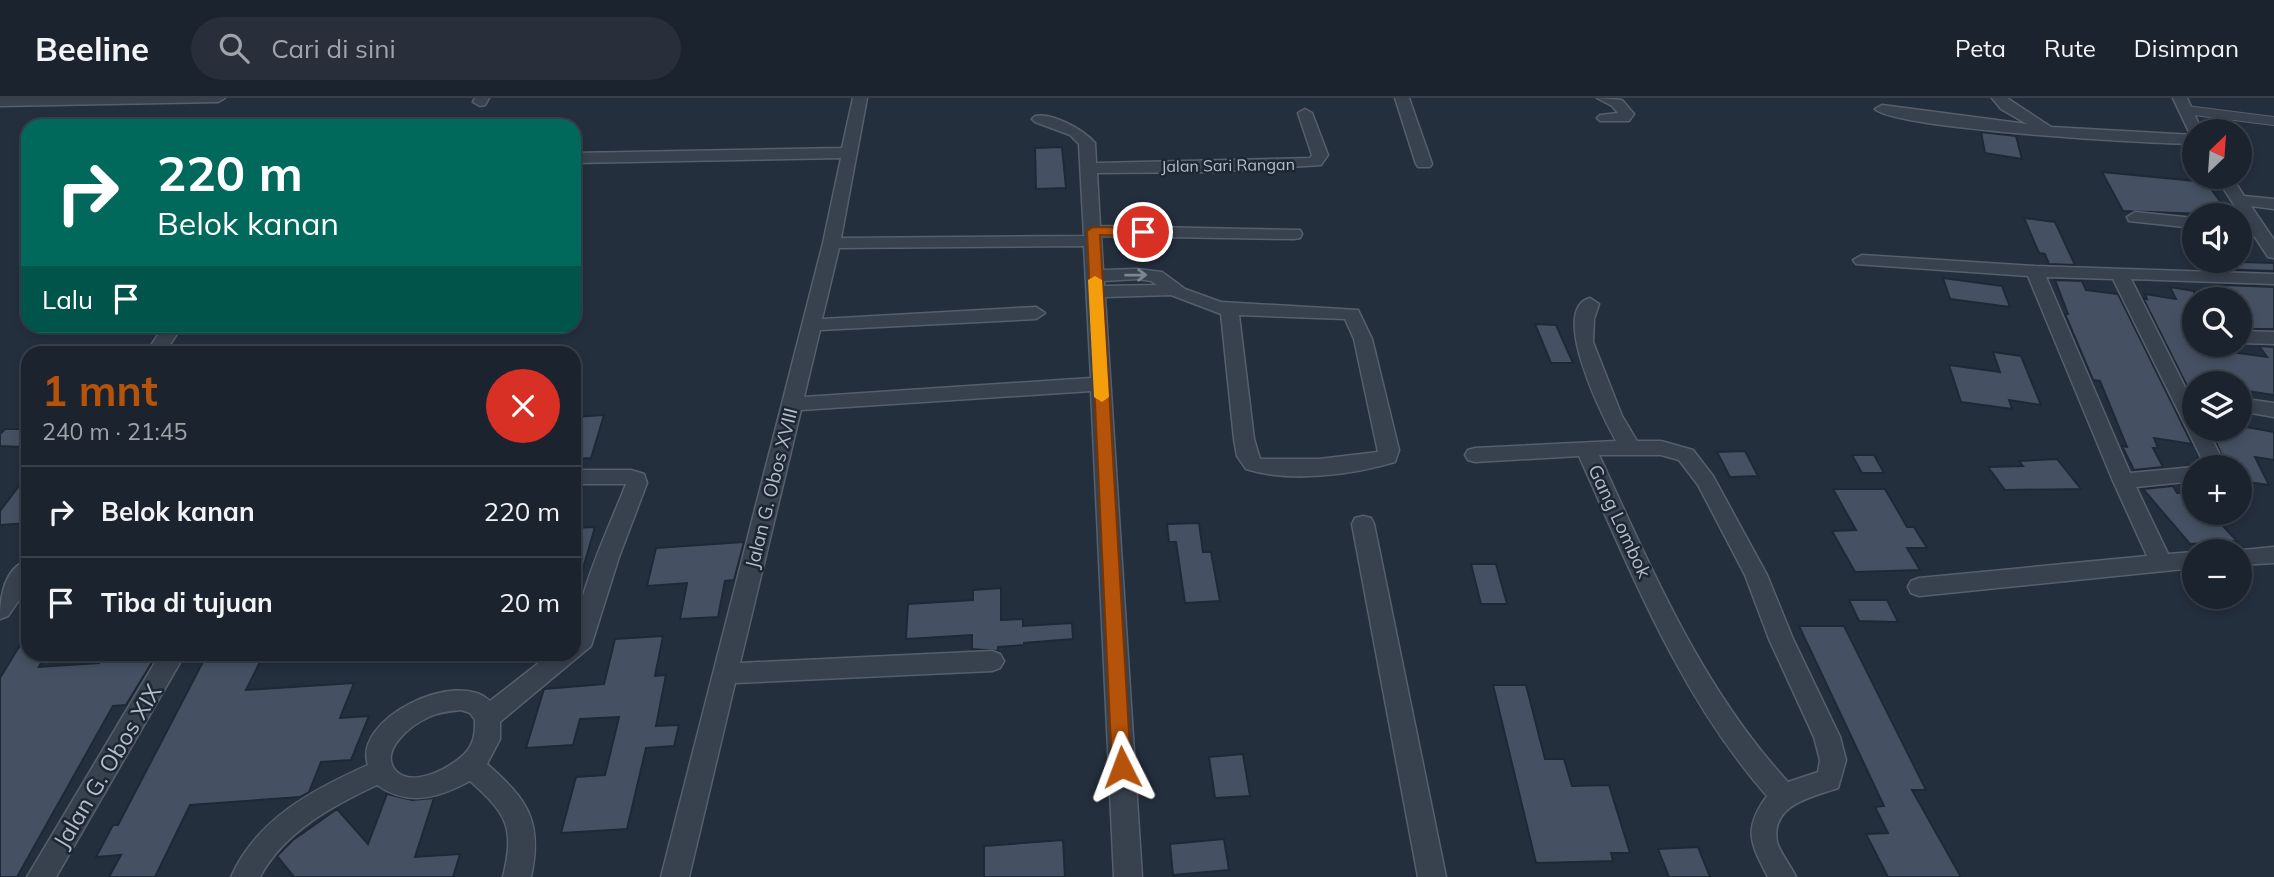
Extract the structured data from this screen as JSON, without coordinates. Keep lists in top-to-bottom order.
{
  "streets": {
    "street": [
      "Jalan Sari Rangan",
      "Jalan G. Obos XVIII",
      "Gang Lombok",
      "Jalan G. Obos XIX"
    ]
  },
  "north": "top right",
  "page": {
    "header": "Beeline",
    "search": "Cari di sini",
    "nav": ["Peta", "Rute", "Disimpan"],
    "map_buttons": ["+", "−"],
    "turn": ["220 m", "Belok kanan"],
    "then": "Lalu",
    "heading": ["1 mnt", "240 m · 21:45"],
    "list": [
      {
        "name": "Belok kanan",
        "value": "220 m"
      },
      {
        "name": "Tiba di tujuan",
        "value": "20 m"
      }
    ]
  }
}
